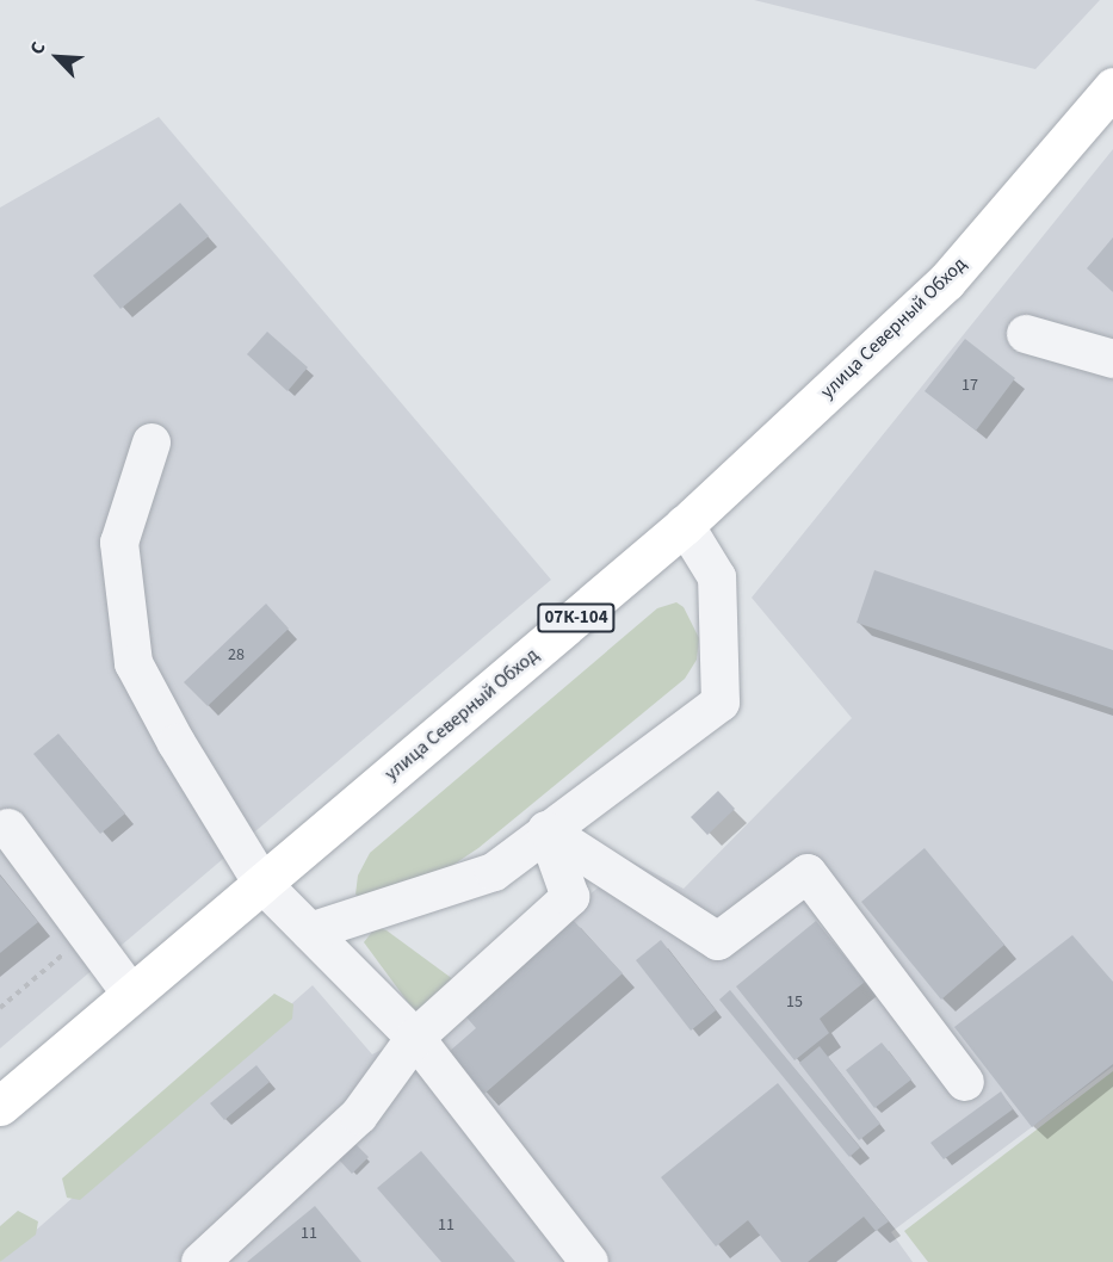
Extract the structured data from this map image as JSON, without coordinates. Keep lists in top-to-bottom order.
{
  "streets": {
    "highway": ["улица Северный Обход", "07К-104"]
  },
  "house_numbers": [
    "17",
    "28",
    "15",
    "11",
    "11"
  ],
  "north": "top left"
}
